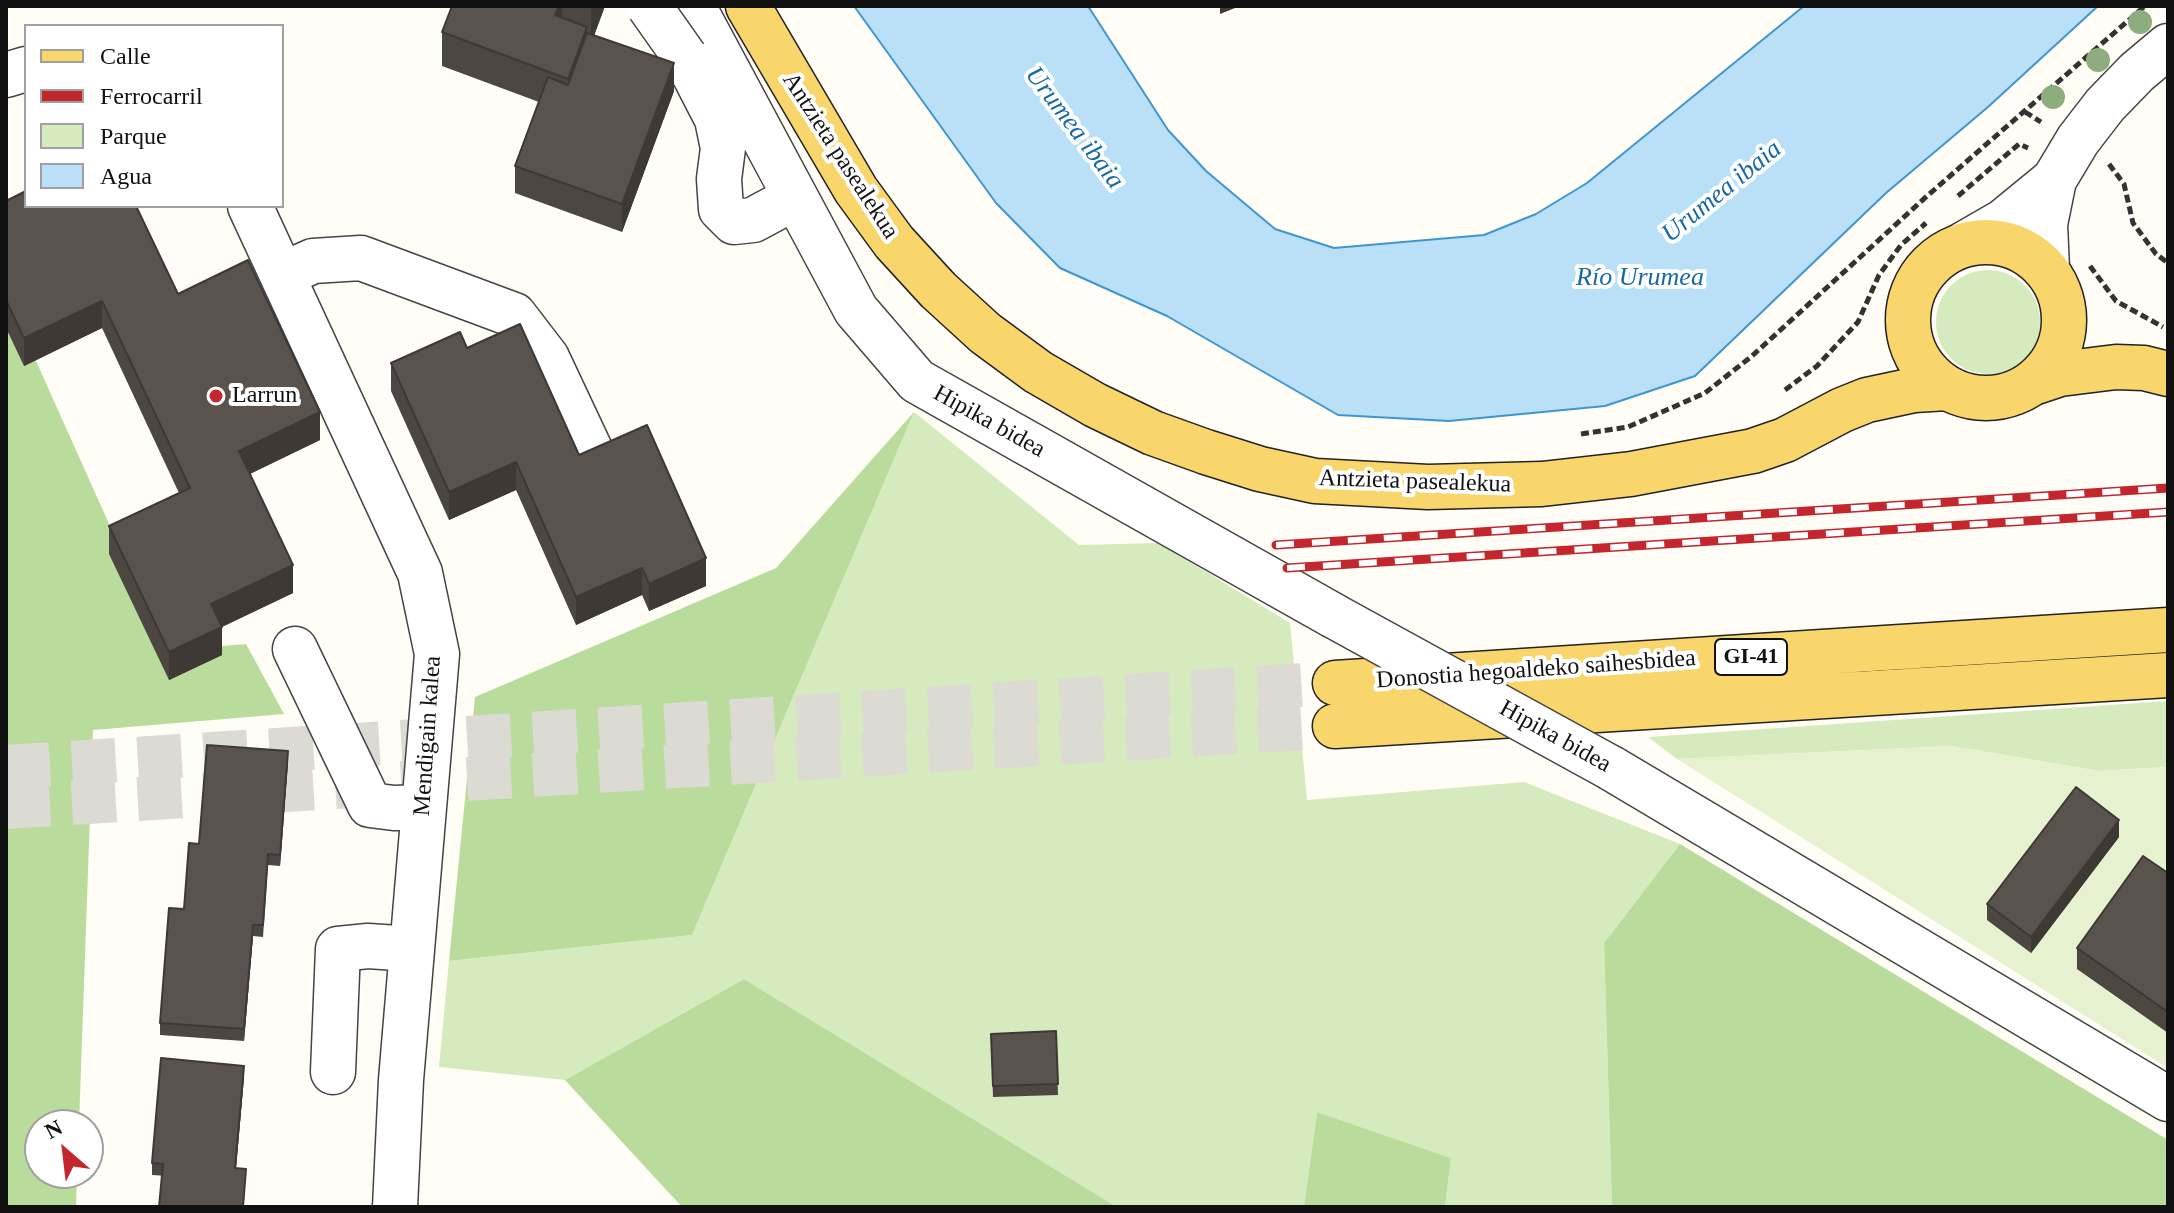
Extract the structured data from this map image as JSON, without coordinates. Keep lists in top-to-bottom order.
{
  "streets": {
    "main road": ["Antzieta pasealekua", "GI-41", "Donostia hegoaldeko saihesbidea"],
    "street": ["Hipika bidea", "Mendigain kalea"]
  },
  "water": ["Urumea ibaia", "Río Urumea"],
  "places": ["Larrun"],
  "legend": [
    "Calle",
    "Ferrocarril",
    "Parque",
    "Agua"
  ],
  "north": "top left"
}
